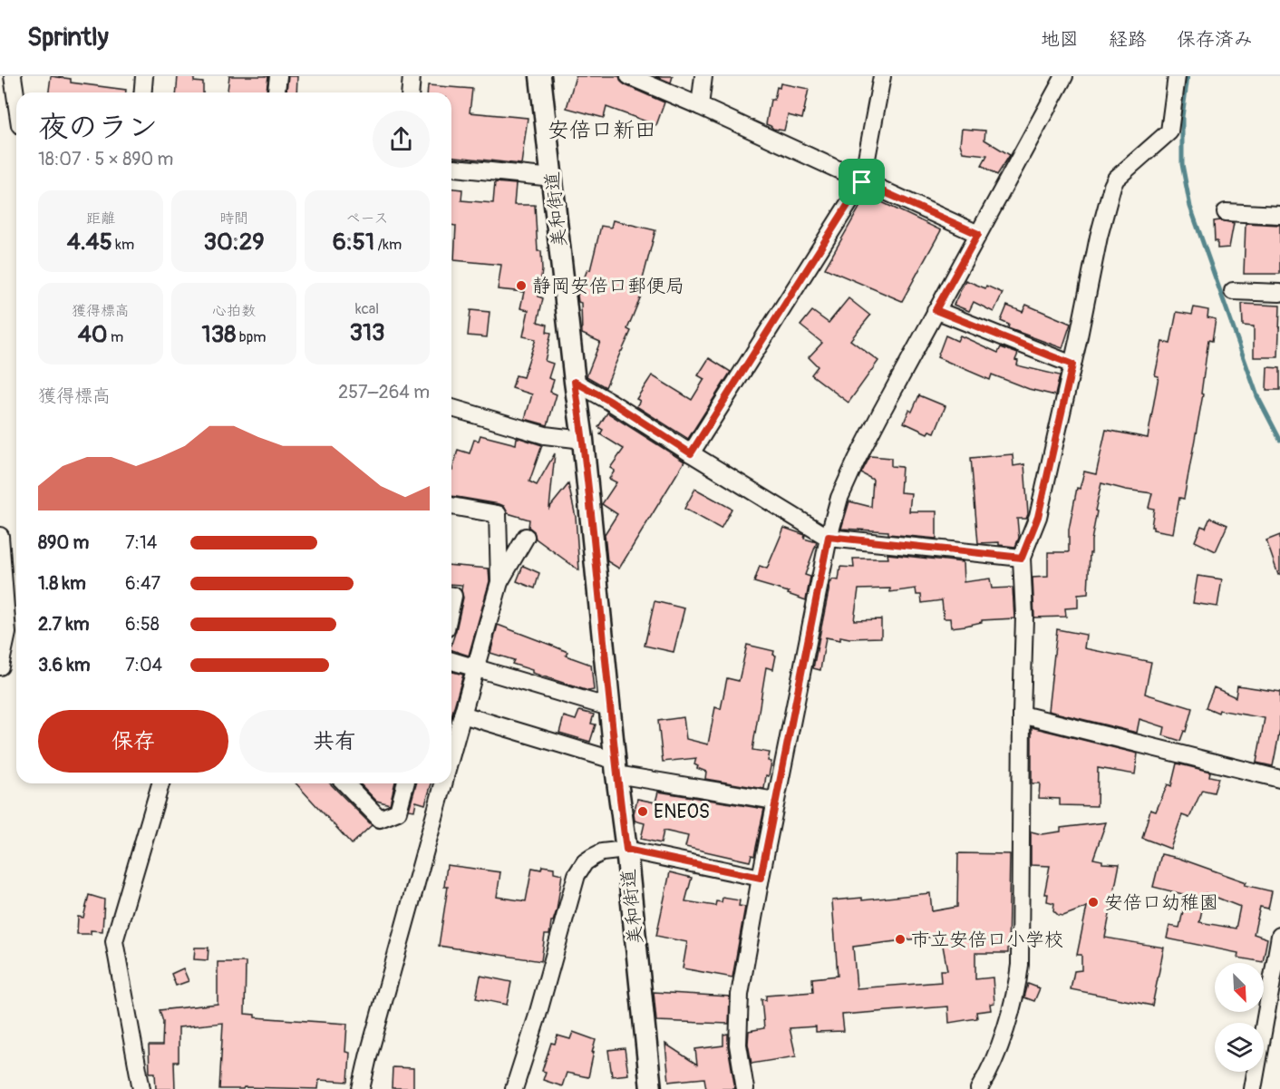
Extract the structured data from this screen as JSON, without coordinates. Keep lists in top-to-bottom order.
{
  "streets": {
    "main road": ["美和街道"]
  },
  "districts": ["安倍口新田"],
  "places": [
    "静岡安倍口郵便局",
    "ENEOS",
    "安倍口幼稚園",
    "市立安倍口小学校"
  ],
  "north": "bottom right",
  "page": {
    "header": "Sprintly",
    "nav": ["地図", "経路", "保存済み"],
    "heading": ["夜のラン", "18:07 · 5 × 890 m"],
    "stats": [
      ["距離", "4.45 km"],
      ["時間", "30:29"],
      ["ペース", "6:51 /km"],
      ["獲得標高", "40 m"],
      ["心拍数", "138 bpm"],
      ["kcal", "313"]
    ],
    "chart": ["獲得標高", "257–264 m"],
    "list": [
      {
        "name": "890 m",
        "note": "7:14"
      },
      {
        "name": "1.8 km",
        "note": "6:47"
      },
      {
        "name": "2.7 km",
        "note": "6:58"
      },
      {
        "name": "3.6 km",
        "note": "7:04"
      }
    ],
    "buttons": ["保存", "共有"]
  }
}
